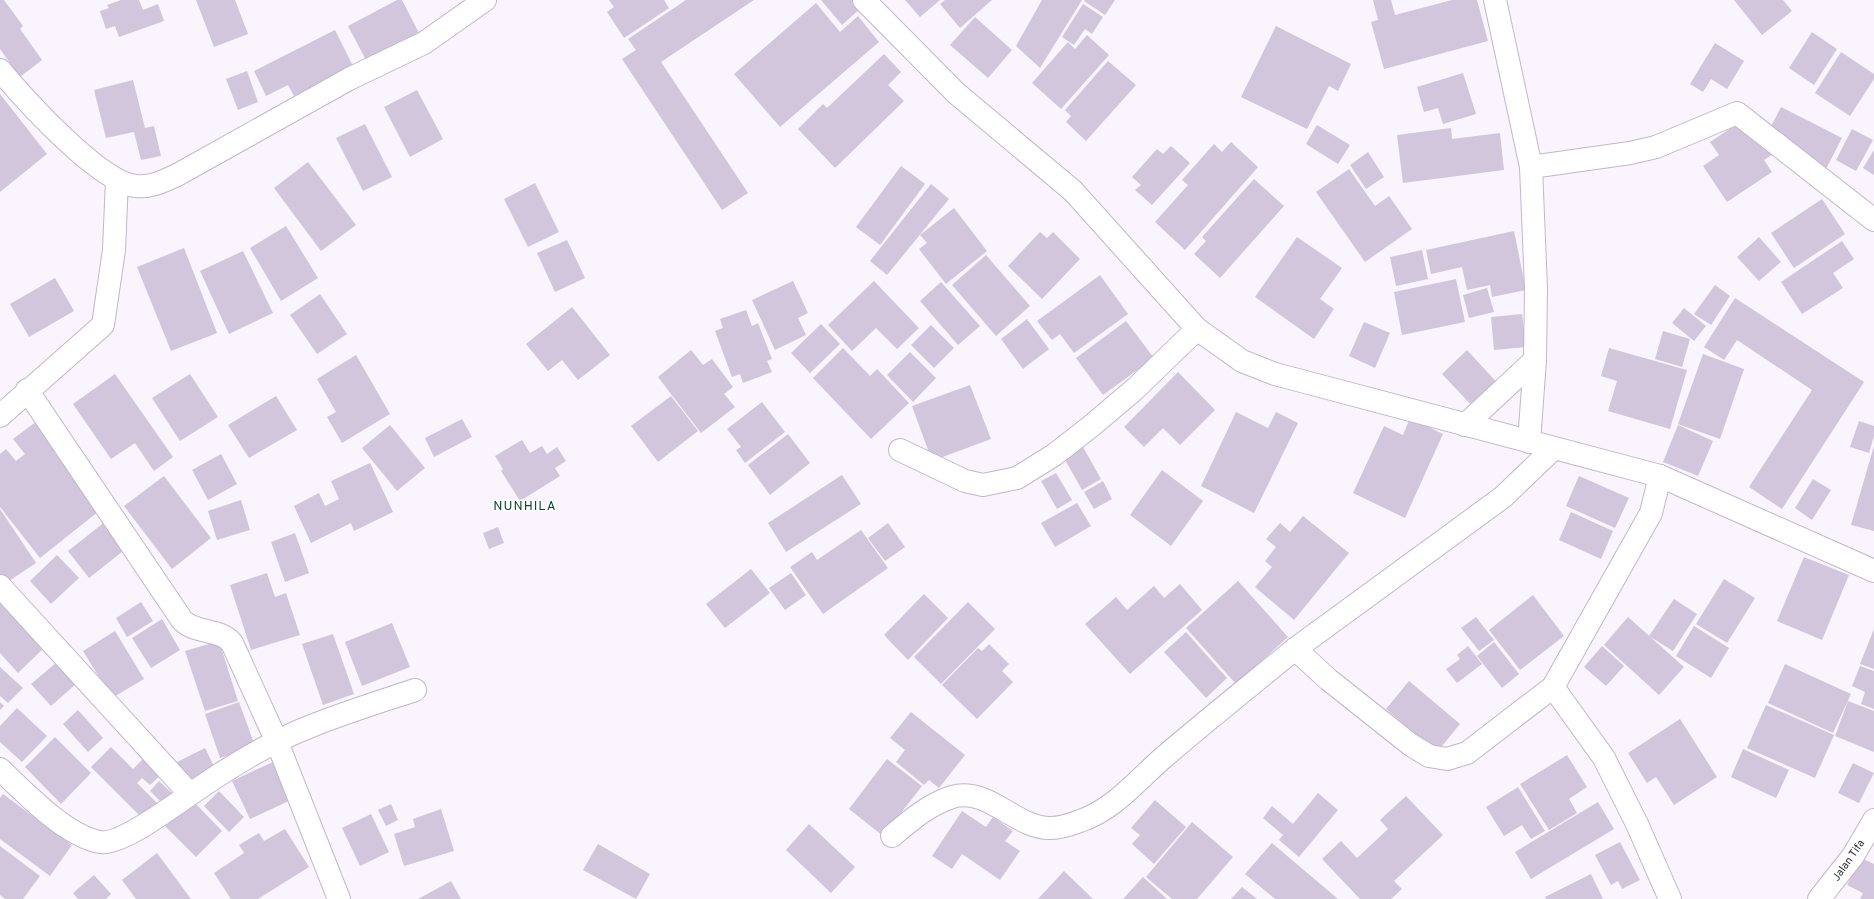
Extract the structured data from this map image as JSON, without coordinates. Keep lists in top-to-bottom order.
{
  "streets": {
    "street": ["Jalan Tifa"]
  },
  "districts": ["NUNHILA"]
}
